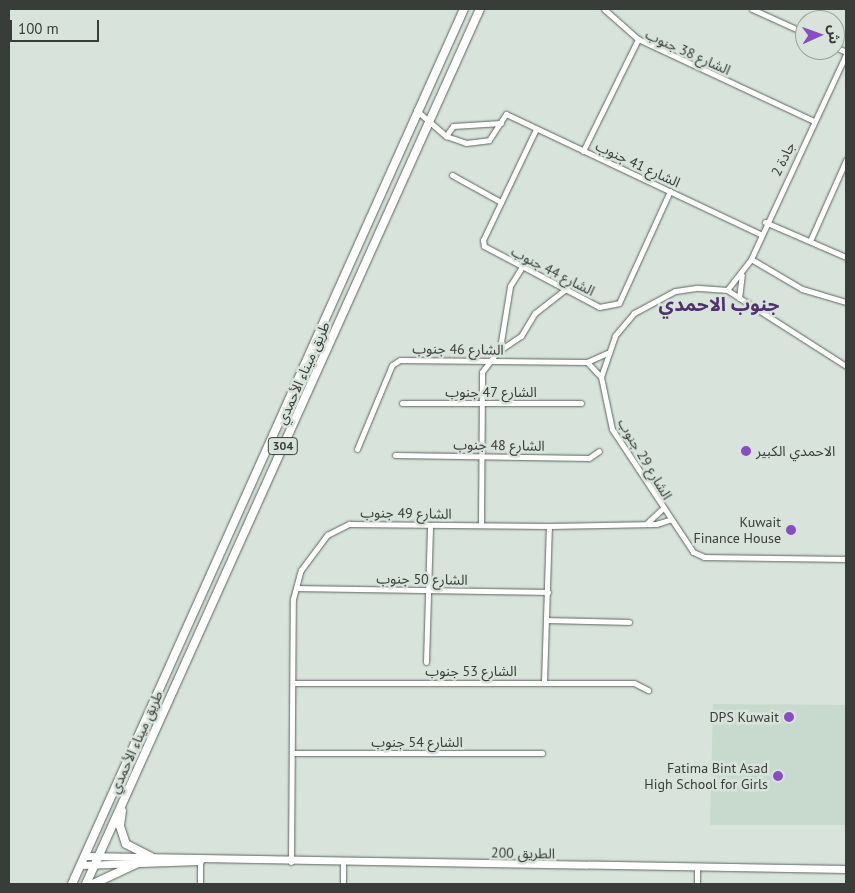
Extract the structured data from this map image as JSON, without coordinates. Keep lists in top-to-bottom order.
{
  "streets": {
    "main road": ["طريق ميناء الأحمدي", "304", "الطريق 200"],
    "street": [
      "الشارع 38 جنوب",
      "جادة 2",
      "الشارع 41 جنوب",
      "الشارع 44 جنوب",
      "الشارع 46 جنوب",
      "الشارع 47 جنوب",
      "الشارع 48 جنوب",
      "الشارع 29 جنوب",
      "الشارع 49 جنوب",
      "الشارع 50 جنوب",
      "الشارع 53 جنوب",
      "الشارع 54 جنوب"
    ]
  },
  "crossings": [
    ["الشارع 38 جنوب", "جادة 2"],
    ["الشارع 38 جنوب", "الشارع 41 جنوب"],
    ["جادة 2", "الشارع 41 جنوب"],
    ["جادة 2", "الشارع 29 جنوب"],
    ["الشارع 41 جنوب", "الشارع 44 جنوب"],
    ["الشارع 46 جنوب", "الشارع 29 جنوب"],
    ["طريق ميناء الأحمدي", "الطريق 200"],
    ["الشارع 29 جنوب", "الشارع 49 جنوب"],
    ["الشارع 49 جنوب", "الشارع 50 جنوب"],
    ["الشارع 49 جنوب", "الشارع 53 جنوب"],
    ["الشارع 49 جنوب", "الشارع 54 جنوب"],
    ["الشارع 49 جنوب", "الطريق 200"]
  ],
  "districts": ["جنوب الاحمدي"],
  "places": [
    "الاحمدي الكبير",
    "Kuwait Finance House",
    "DPS Kuwait",
    "Fatima Bint Asad High School for Girls"
  ],
  "scale_bar": "100 m",
  "north": "right"
}
